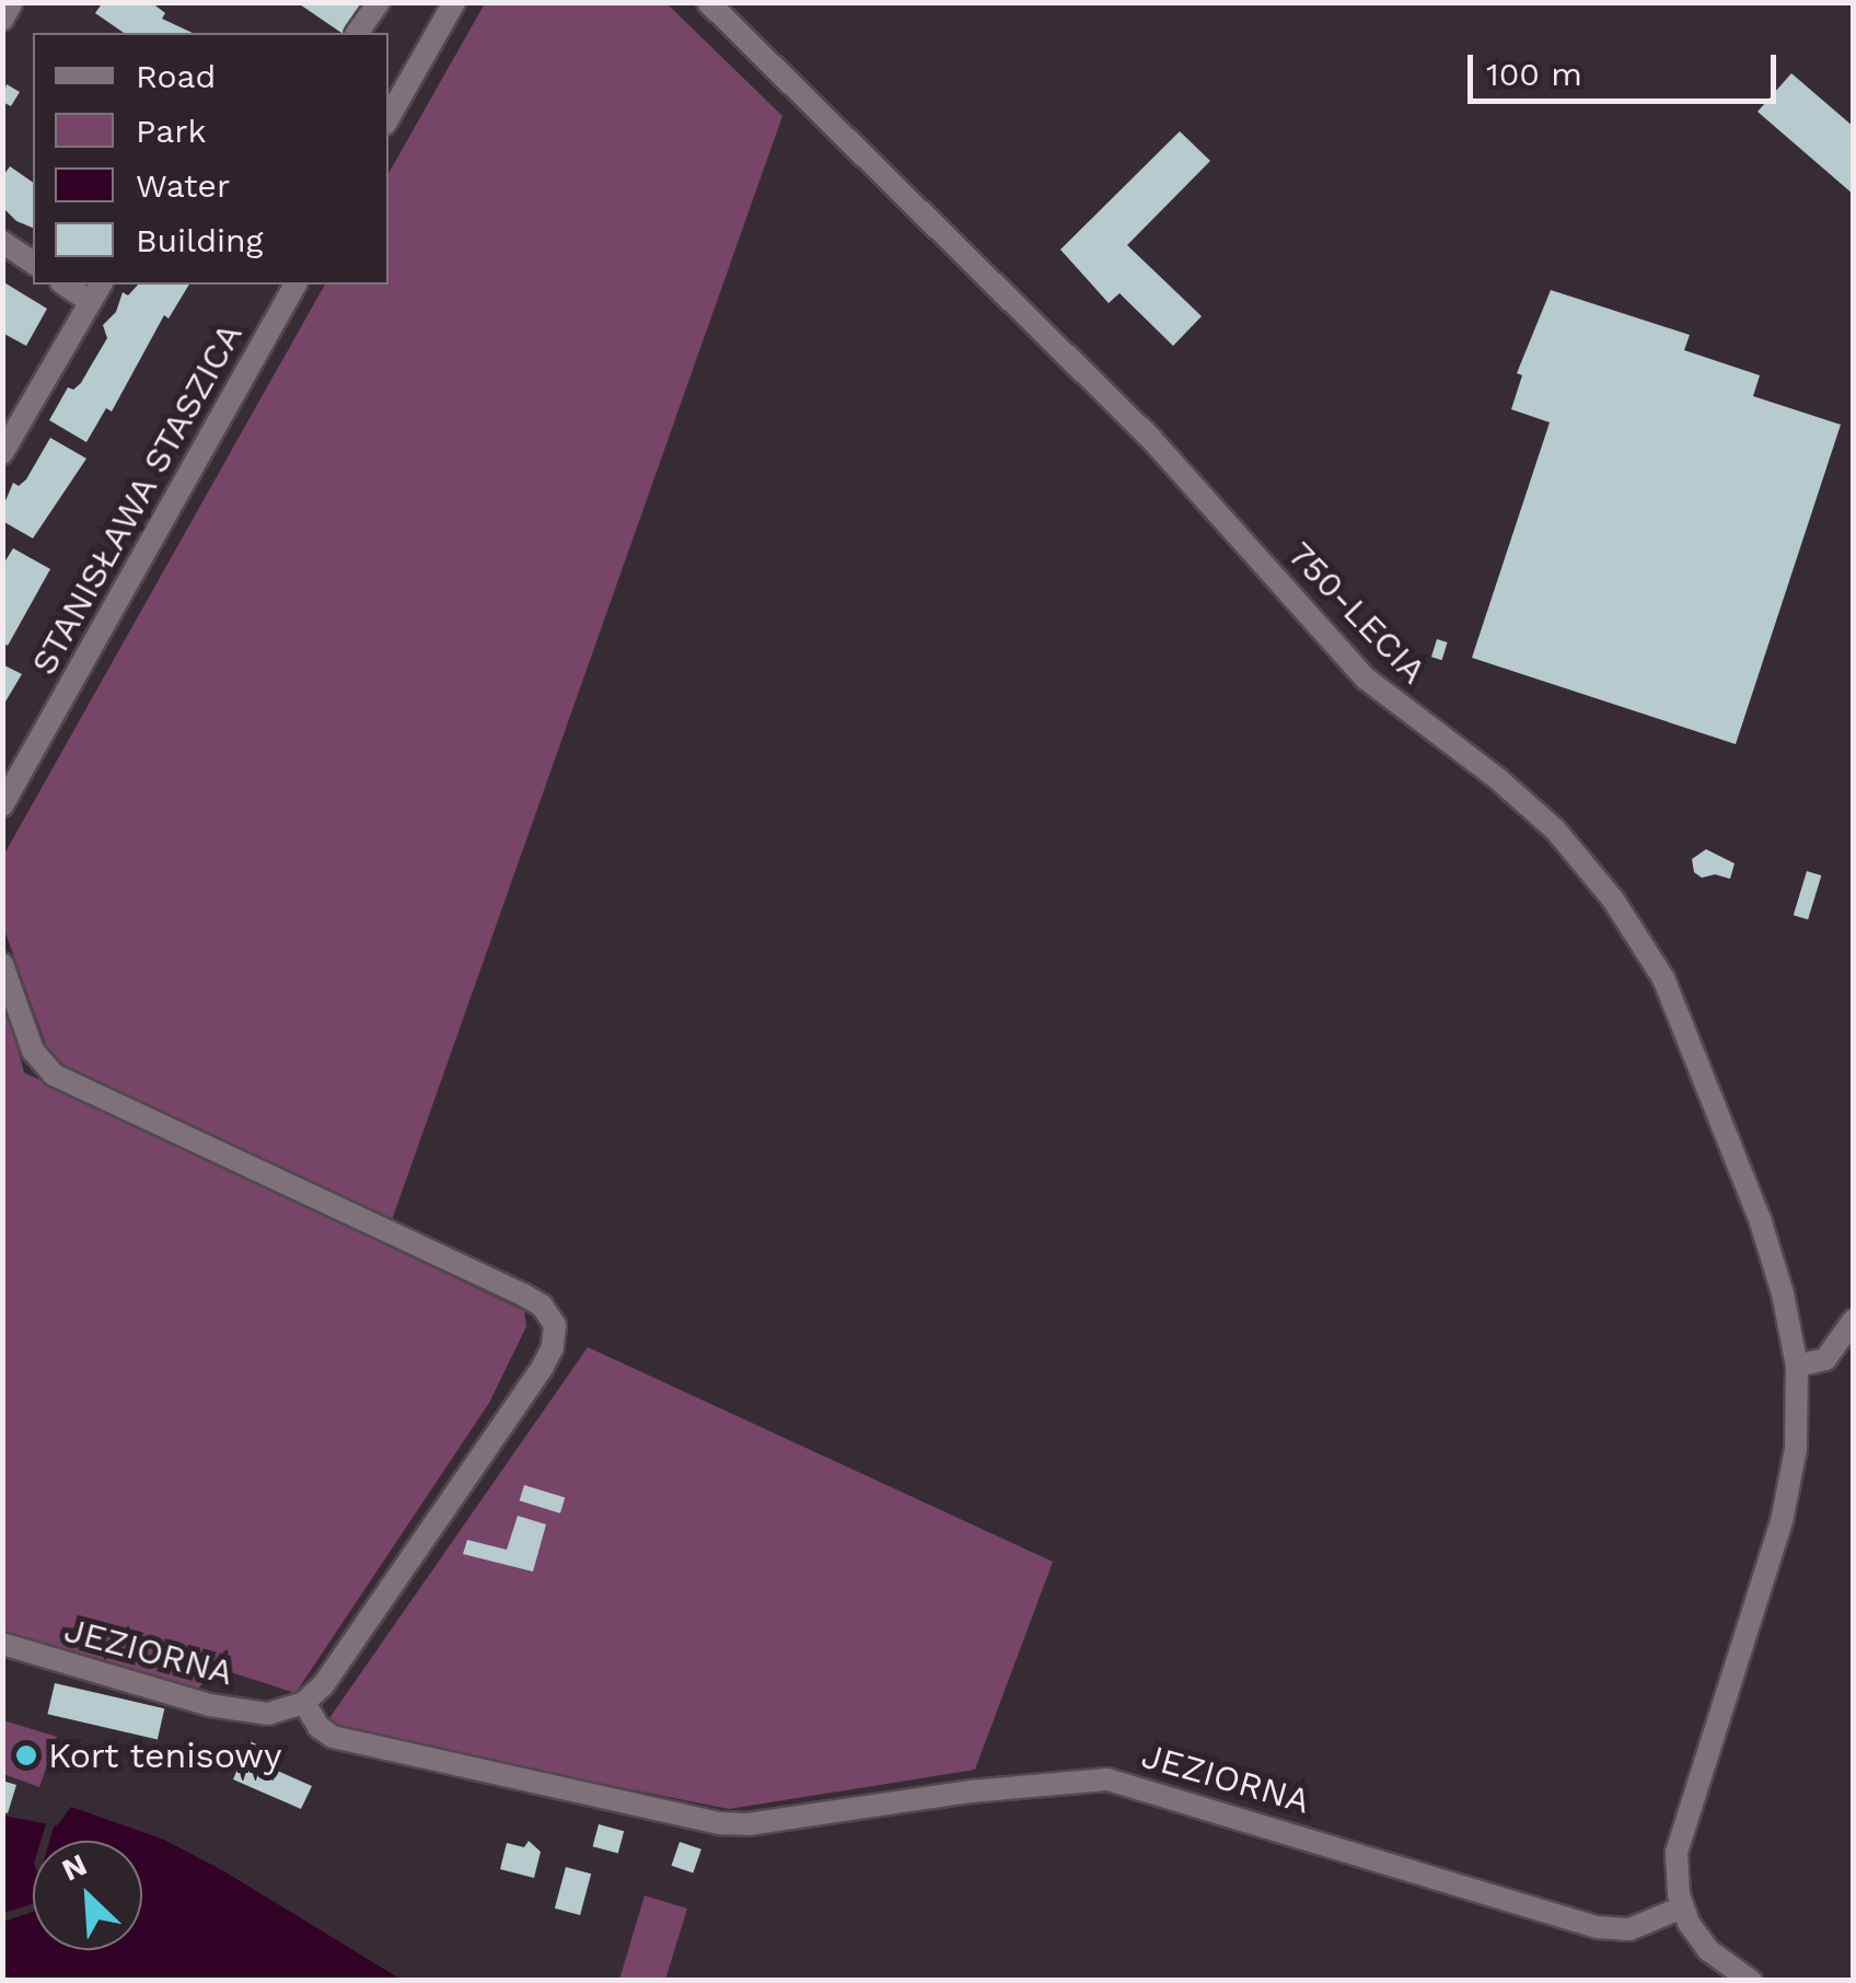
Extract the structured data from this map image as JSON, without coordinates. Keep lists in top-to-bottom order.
{
  "streets": {
    "street": ["STANISŁAWA STASZICA", "750-LECIA", "JEZIORNA"]
  },
  "places": ["Kort tenisowy"],
  "legend": [
    "Road",
    "Park",
    "Water",
    "Building"
  ],
  "scale_bar": "100 m",
  "north": "top left"
}
